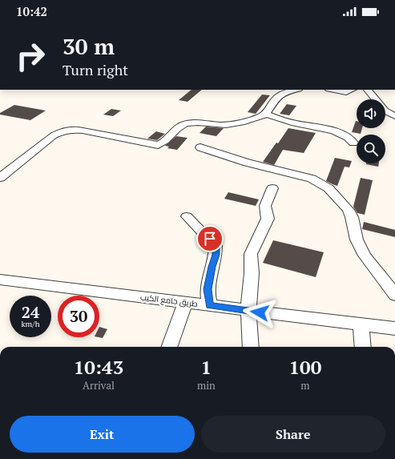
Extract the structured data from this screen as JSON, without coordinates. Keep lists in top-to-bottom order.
{
  "streets": {
    "street": ["طريق جامع الكيب"]
  },
  "page": {
    "status": "10:42",
    "turn": ["30 m", "Turn right"],
    "speed": "24 km/h",
    "limit": "30",
    "eta": [
      "10:43",
      "Arrival",
      "1",
      "min",
      "100",
      "m"
    ],
    "buttons": ["Exit", "Share"]
  }
}
